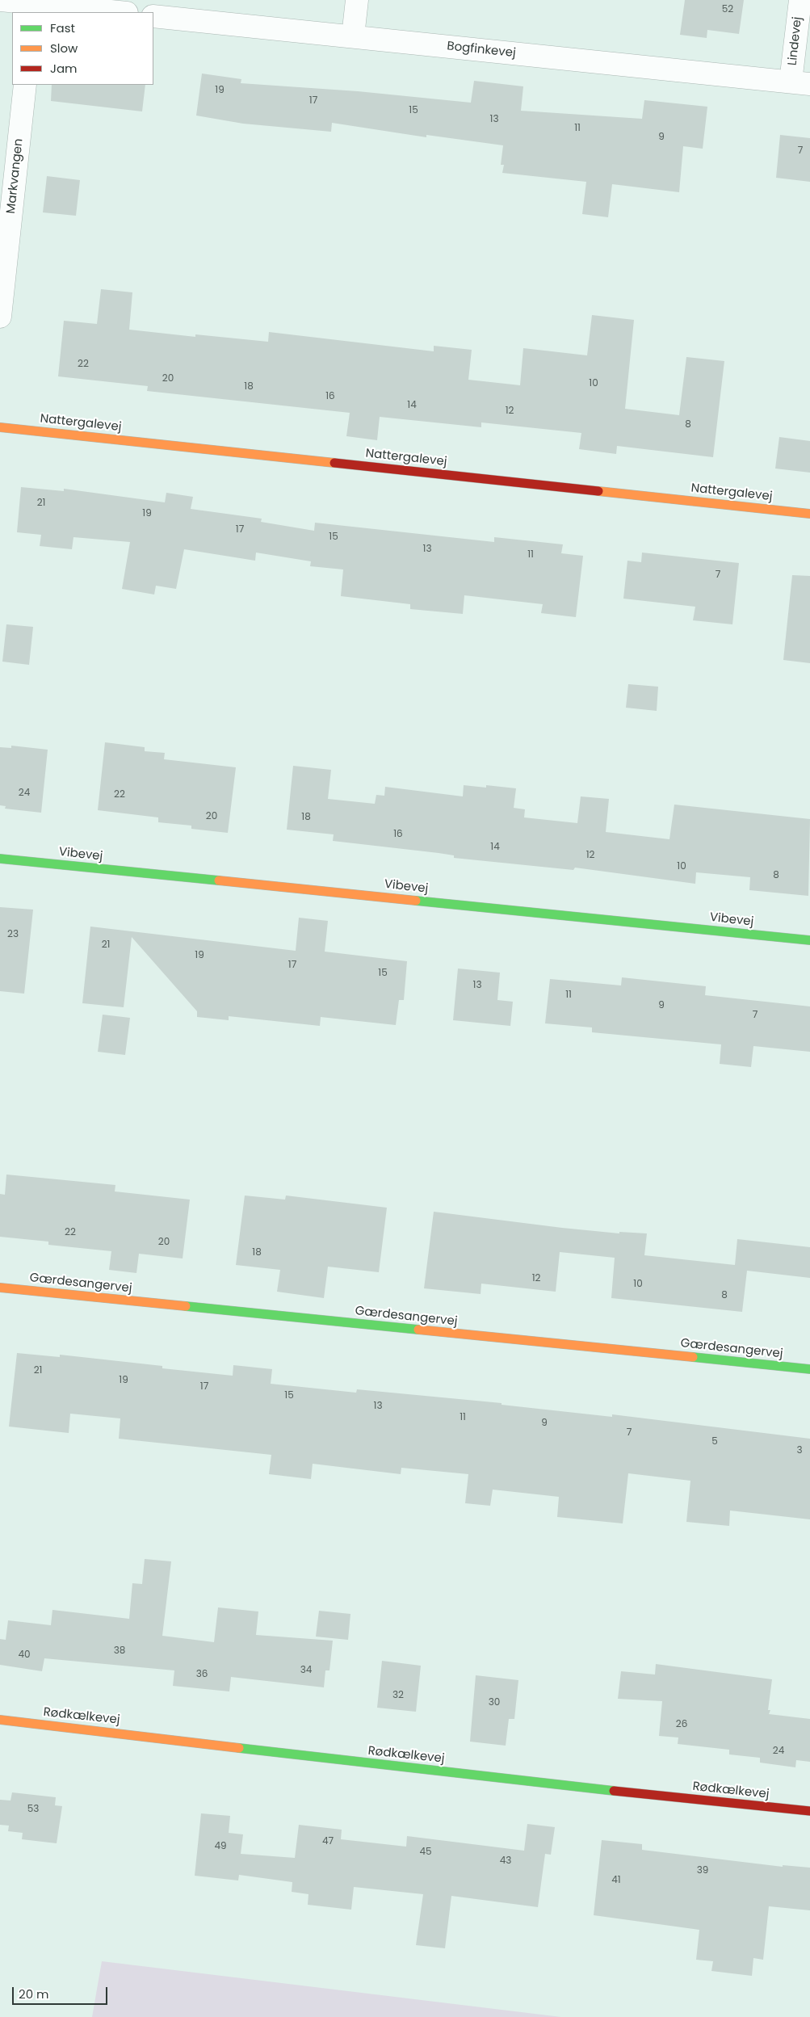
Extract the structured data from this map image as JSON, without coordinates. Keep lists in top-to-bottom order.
{
  "streets": {
    "street": [
      "Lindevej",
      "Bogfinkevej",
      "Markvangen",
      "Nattergalevej",
      "Vibevej",
      "Gærdesangervej",
      "Rødkælkevej"
    ]
  },
  "crossings": [
    ["Lindevej", "Bogfinkevej"]
  ],
  "house_numbers": [
    "52",
    "19",
    "17",
    "15",
    "13",
    "11",
    "9",
    "7",
    "22",
    "20",
    "10",
    "18",
    "16",
    "14",
    "12",
    "8",
    "21",
    "19",
    "17",
    "15",
    "13",
    "11",
    "7",
    "24",
    "22",
    "20",
    "18",
    "16",
    "14",
    "12",
    "10",
    "8",
    "23",
    "21",
    "19",
    "17",
    "15",
    "13",
    "11",
    "9",
    "7",
    "22",
    "20",
    "18",
    "12",
    "10",
    "8",
    "21",
    "19",
    "17",
    "15",
    "13",
    "11",
    "9",
    "7",
    "5",
    "3",
    "38",
    "40",
    "34",
    "36",
    "32",
    "30",
    "26",
    "24",
    "53",
    "47",
    "49",
    "45",
    "43",
    "39",
    "41"
  ],
  "legend": ["Fast", "Slow", "Jam"],
  "scale_bar": "20 m"
}
